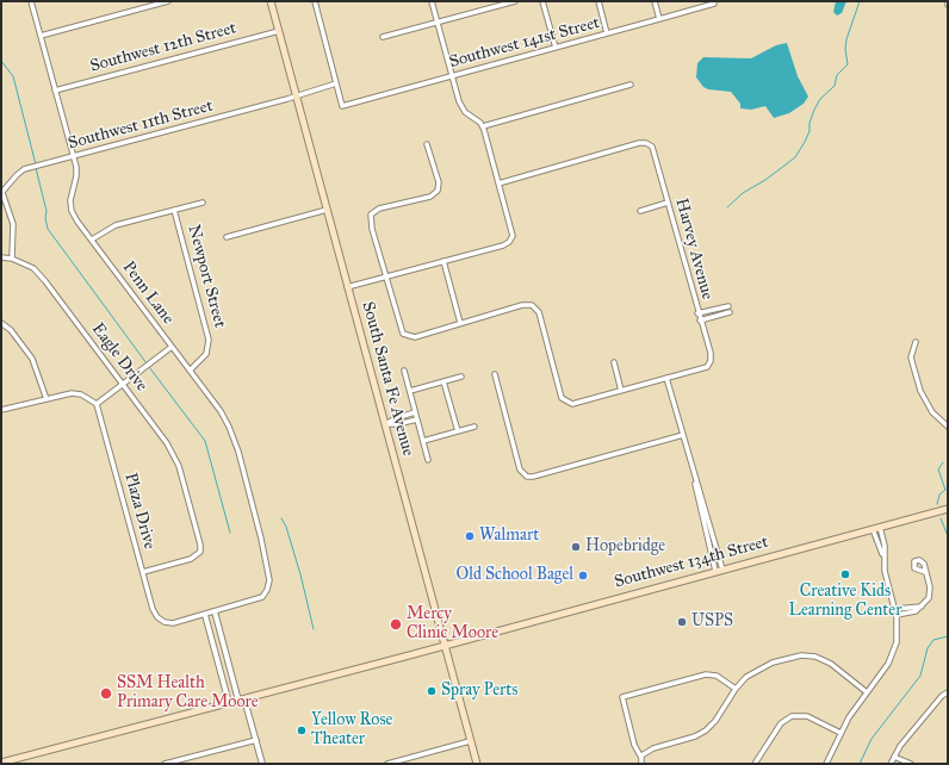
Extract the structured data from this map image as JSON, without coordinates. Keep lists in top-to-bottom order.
{
  "streets": {
    "main road": ["South Santa Fe Avenue", "Southwest 134th Street"],
    "street": [
      "Southwest 141st Street",
      "Southwest 12th Street",
      "Southwest 11th Street",
      "Harvey Avenue",
      "Newport Street",
      "Penn Lane",
      "Eagle Drive",
      "Plaza Drive"
    ]
  },
  "crossings": [
    ["Southwest 141st Street", "Southwest 11th Street"],
    ["Southwest 12th Street", "Penn Lane"],
    ["Southwest 12th Street", "South Santa Fe Avenue"],
    ["Southwest 11th Street", "Penn Lane"],
    ["Southwest 11th Street", "South Santa Fe Avenue"],
    ["Newport Street", "Penn Lane"],
    ["Eagle Drive", "Plaza Drive"],
    ["South Santa Fe Avenue", "Southwest 134th Street"]
  ],
  "places": [
    "Walmart",
    "Hopebridge",
    "Creative Kids Learning Center",
    "Old School Bagel",
    "USPS",
    "Mercy Clinic Moore",
    "Spray Perts",
    "SSM Health Primary Care Moore",
    "Yellow Rose Theater"
  ]
}
